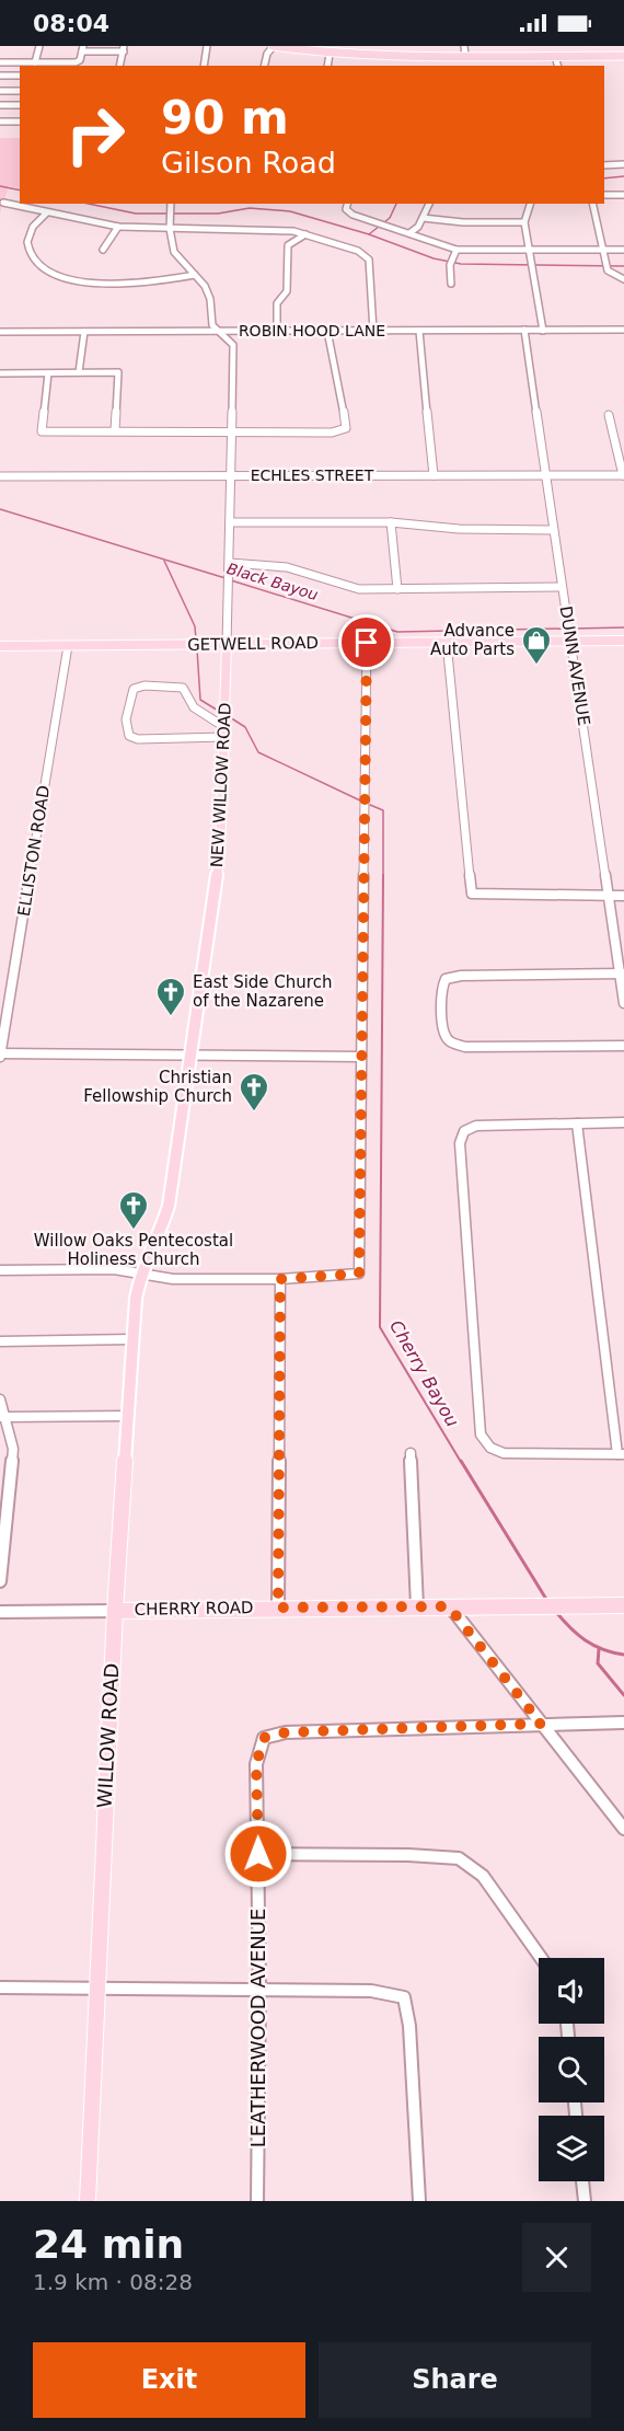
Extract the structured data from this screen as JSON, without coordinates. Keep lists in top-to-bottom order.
{
  "streets": {
    "main road": [
      "GETWELL ROAD",
      "NEW WILLOW ROAD",
      "CHERRY ROAD",
      "WILLOW ROAD"
    ],
    "street": [
      "ROBIN HOOD LANE",
      "ECHLES STREET",
      "DUNN AVENUE",
      "ELLISTON ROAD",
      "LEATHERWOOD AVENUE"
    ]
  },
  "crossings": [
    ["ROBIN HOOD LANE", "DUNN AVENUE"],
    ["ECHLES STREET", "DUNN AVENUE"],
    ["GETWELL ROAD", "DUNN AVENUE"],
    ["GETWELL ROAD", "NEW WILLOW ROAD"],
    ["GETWELL ROAD", "ELLISTON ROAD"],
    ["NEW WILLOW ROAD", "WILLOW ROAD"],
    ["CHERRY ROAD", "WILLOW ROAD"]
  ],
  "water": ["Black Bayou", "Cherry Bayou"],
  "places": {
    "shop": ["Advance Auto Parts"],
    "church": ["East Side Church of the Nazarene", "Christian Fellowship Church", "Willow Oaks Pentecostal Holiness Church"]
  },
  "page": {
    "status": "08:04",
    "turn": ["90 m", "Gilson Road"],
    "heading": ["24 min", "1.9 km · 08:28"],
    "buttons": ["Exit", "Share"]
  }
}
